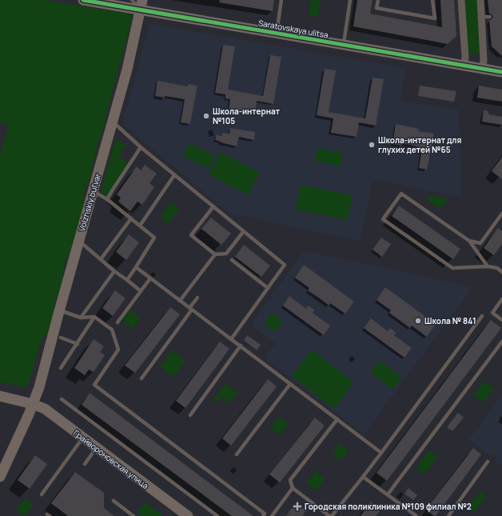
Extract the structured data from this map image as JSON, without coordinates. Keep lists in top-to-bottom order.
{
  "streets": {
    "main road": ["Saratovskaya ulitsa", "Volzhskiy bul'var", "Грайвороновская улица"]
  },
  "crossings": [
    ["Saratovskaya ulitsa", "Volzhskiy bul'var"],
    ["Volzhskiy bul'var", "Грайвороновская улица"]
  ],
  "places": {
    "other": ["Школа-интернат №105", "Школа-интернат для глухих детей №65", "Школа № 841"],
    "health": ["Городская поликлиника №109 филиал №2"]
  }
}
